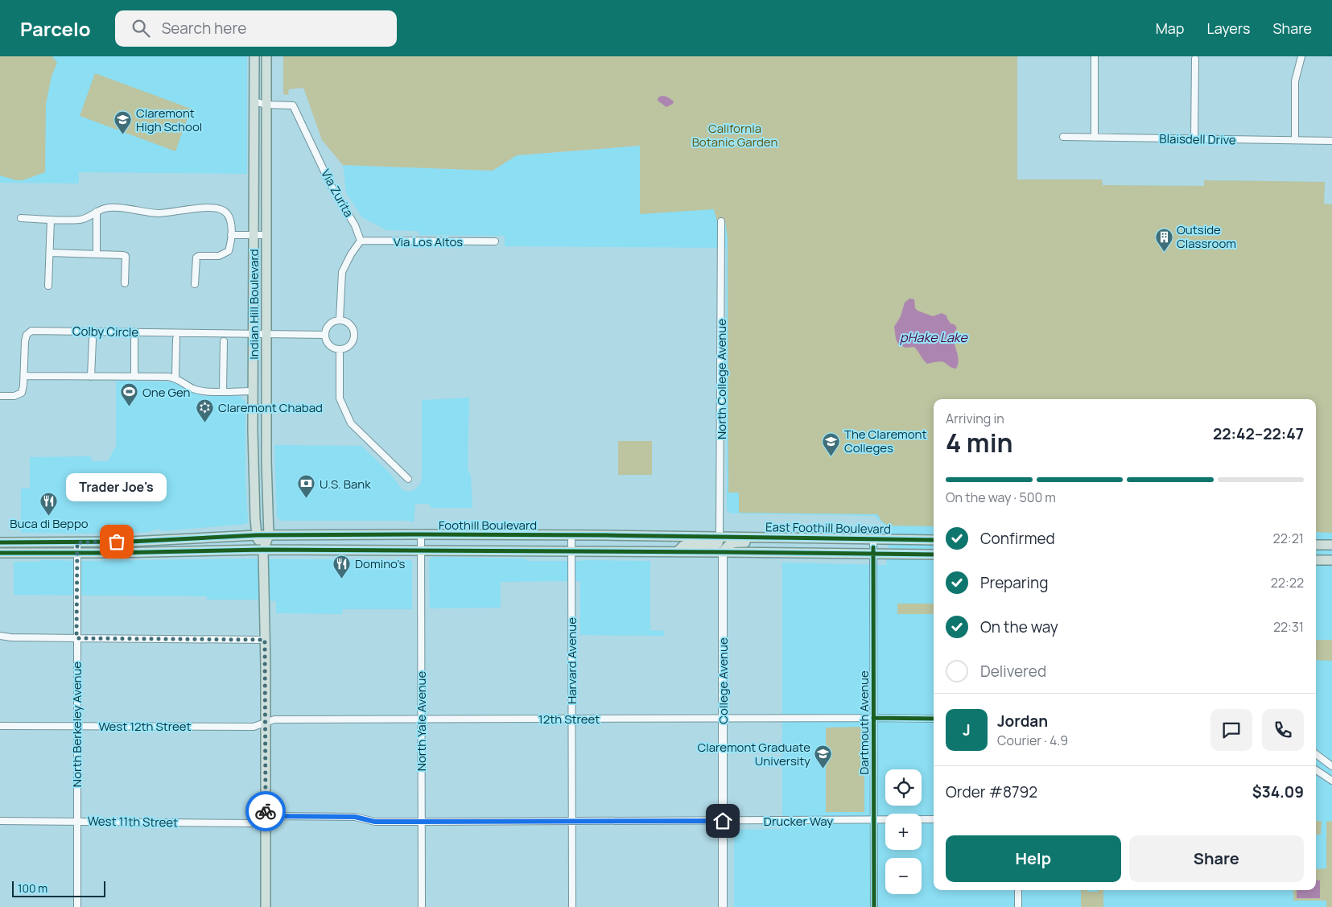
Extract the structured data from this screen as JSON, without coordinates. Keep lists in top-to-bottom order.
{
  "streets": {
    "main road": ["Indian Hill Boulevard", "Foothill Boulevard", "East Foothill Boulevard"],
    "street": [
      "Blaisdell Drive",
      "Via Zurita",
      "Via Los Altos",
      "Colby Circle",
      "North College Avenue",
      "Harvard Avenue",
      "College Avenue",
      "12th Street",
      "North Yale Avenue",
      "Dartmouth Avenue",
      "North Berkeley Avenue",
      "West 12th Street",
      "Drucker Way",
      "West 11th Street"
    ]
  },
  "crossings": [
    ["Via Zurita", "Via Los Altos"],
    ["Via Zurita", "Indian Hill Boulevard"],
    ["Indian Hill Boulevard", "Colby Circle"],
    ["Indian Hill Boulevard", "Foothill Boulevard"],
    ["Indian Hill Boulevard", "12th Street"],
    ["Indian Hill Boulevard", "West 12th Street"],
    ["Indian Hill Boulevard", "West 11th Street"],
    ["North College Avenue", "Foothill Boulevard"],
    ["North College Avenue", "East Foothill Boulevard"],
    ["Foothill Boulevard", "East Foothill Boulevard"],
    ["Foothill Boulevard", "Harvard Avenue"],
    ["Foothill Boulevard", "North Yale Avenue"],
    ["Foothill Boulevard", "North Berkeley Avenue"],
    ["East Foothill Boulevard", "College Avenue"],
    ["East Foothill Boulevard", "Dartmouth Avenue"],
    ["Harvard Avenue", "12th Street"],
    ["Harvard Avenue", "Drucker Way"],
    ["College Avenue", "12th Street"],
    ["College Avenue", "Drucker Way"],
    ["12th Street", "North Yale Avenue"],
    ["12th Street", "Dartmouth Avenue"],
    ["12th Street", "West 12th Street"],
    ["North Yale Avenue", "Drucker Way"],
    ["North Yale Avenue", "West 11th Street"],
    ["Dartmouth Avenue", "Drucker Way"],
    ["North Berkeley Avenue", "West 12th Street"],
    ["North Berkeley Avenue", "West 11th Street"],
    ["Drucker Way", "West 11th Street"]
  ],
  "water": ["pHake Lake"],
  "parks": ["California Botanic Garden"],
  "places": {
    "school or university": ["Claremont High School", "The Claremont Colleges", "Claremont Graduate University"],
    "building": ["Outside Classroom"],
    "sports": ["One Gen"],
    "synagogue": ["Claremont Chabad"],
    "bank": ["U.S. Bank"],
    "restaurant": ["Buca di Beppo", "Domino's"],
    "other": ["Trader Joe's"]
  },
  "scale_bar": "100 m",
  "page": {
    "header": "Parcelo",
    "search": "Search here",
    "nav": ["Map", "Layers", "Share"],
    "heading": ["4 min", "Arriving in", "22:42–22:47"],
    "panel": [
      "Jordan",
      "Courier · 4.9",
      "Order #8792",
      "$34.09"
    ],
    "bar": "On the way · 500 m",
    "bubble": "Trader Joe's",
    "list": [
      ["Confirmed", "22:21"],
      ["Preparing", "22:22"],
      ["On the way", "22:31"],
      "Delivered"
    ],
    "round": "J",
    "map_buttons": ["+", "−"],
    "buttons": ["Help", "Share"],
    "scale": "100 m"
  }
}
